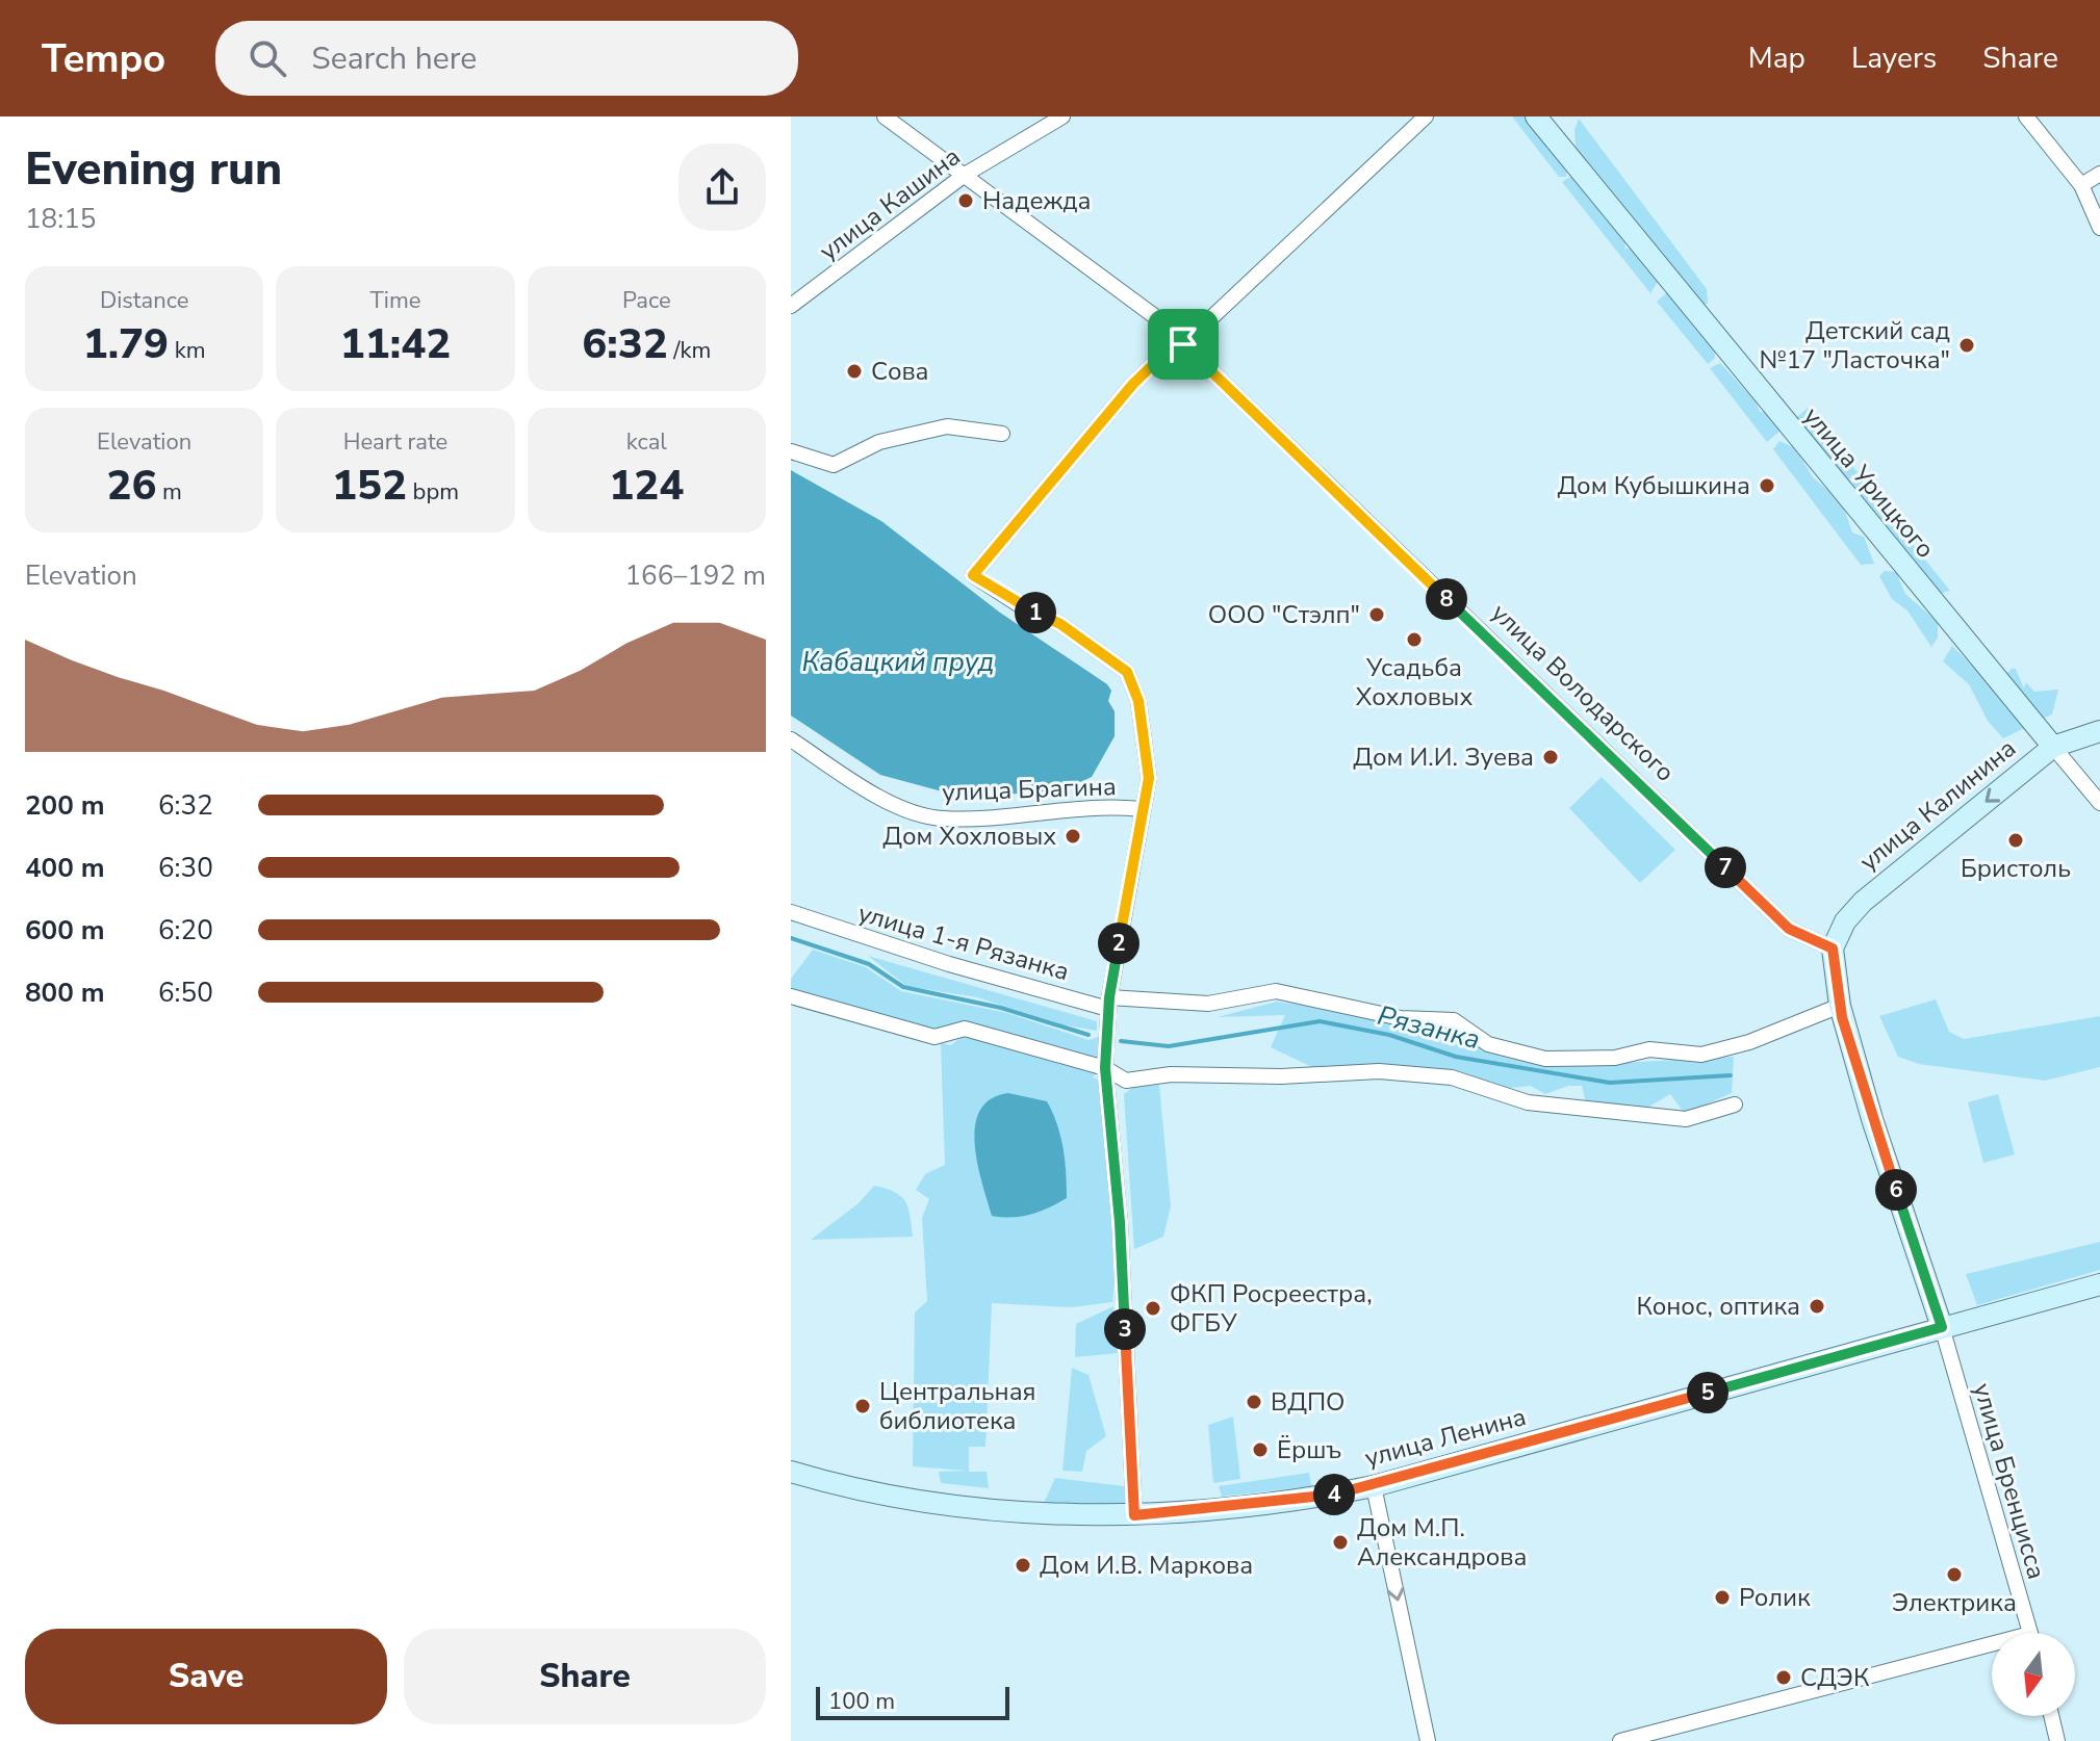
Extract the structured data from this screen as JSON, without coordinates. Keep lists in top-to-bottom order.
{
  "streets": {
    "main road": ["улица Урицкого", "улица Калинина", "улица Ленина"],
    "street": [
      "улица Кашина",
      "улица Володарского",
      "улица Брагина",
      "улица 1-я Рязанка",
      "улица Бренцисса"
    ]
  },
  "crossings": [
    ["улица Кашина", "улица Володарского"],
    ["улица Урицкого", "улица Калинина"],
    ["улица Володарского", "улица Брагина"],
    ["улица Володарского", "улица Калинина"],
    ["улица Брагина", "улица 1-я Рязанка"],
    ["улица Брагина", "улица Ленина"],
    ["улица Ленина", "улица Бренцисса"]
  ],
  "one_way": ["улица Калинина"],
  "water": ["Кабацкий пруд", "Рязанка"],
  "places": [
    "Надежда",
    "Детский сад №17 \"Ласточка\"",
    "Сова",
    "Дом Кубышкина",
    "ООО \"Стэлп\"",
    "Усадьба Хохловых",
    "Дом И.И. Зуева",
    "Дом Хохловых",
    "Бристоль",
    "Конос, оптика",
    "ФКП Росреестра, ФГБУ",
    "ВДПО",
    "Центральная библиотека",
    "Ёршъ",
    "Дом М.П. Александрова",
    "Дом И.В. Маркова",
    "Электрика",
    "Ролик",
    "СДЭК"
  ],
  "scale_bar": "100 m",
  "north": "bottom",
  "page": {
    "header": "Tempo",
    "search": "Search here",
    "nav": ["Map", "Layers", "Share"],
    "heading": ["Evening run", "18:15"],
    "stats": [
      ["Distance", "1.79 km"],
      ["Time", "11:42"],
      ["Pace", "6:32 /km"],
      ["Elevation", "26 m"],
      ["Heart rate", "152 bpm"],
      ["kcal", "124"]
    ],
    "chart": ["Elevation", "166–192 m"],
    "pins": [
      "8",
      "1",
      "7",
      "2",
      "6",
      "3",
      "5",
      "4"
    ],
    "list": [
      {
        "name": "200 m",
        "note": "6:32"
      },
      {
        "name": "400 m",
        "note": "6:30"
      },
      {
        "name": "600 m",
        "note": "6:20"
      },
      {
        "name": "800 m",
        "note": "6:50"
      }
    ],
    "buttons": ["Save", "Share"],
    "scale": "100 m"
  }
}
